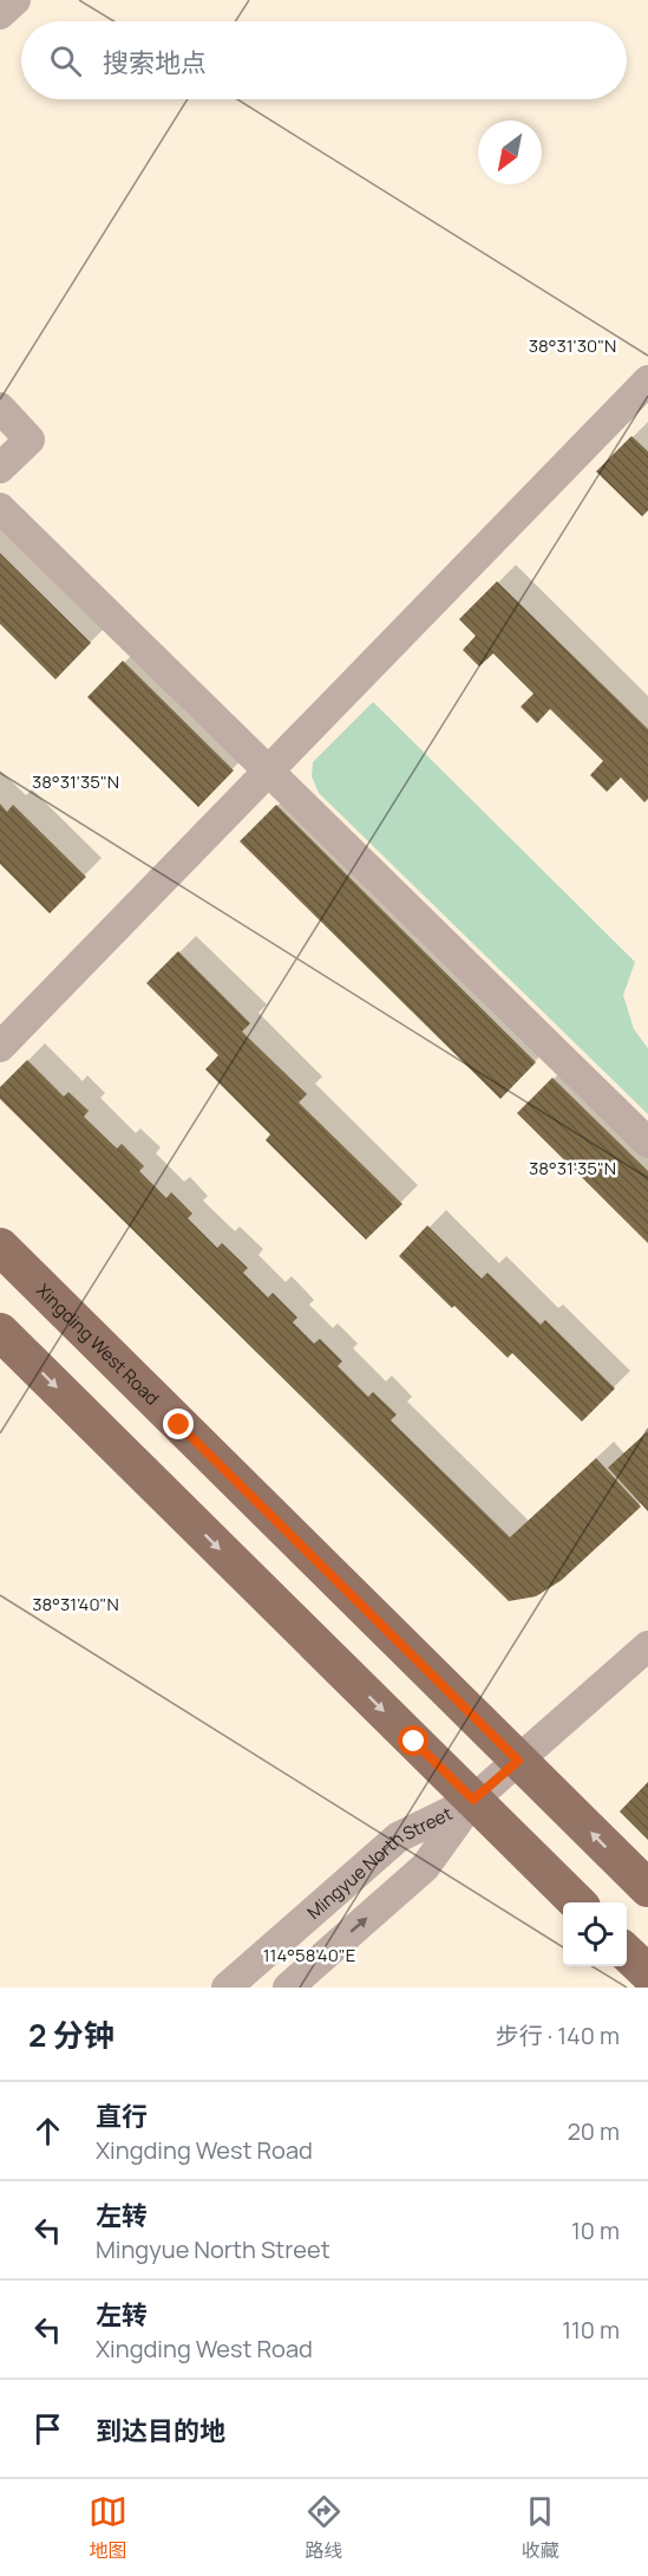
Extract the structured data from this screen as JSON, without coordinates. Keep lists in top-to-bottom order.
{
  "streets": {
    "main road": ["Xingding West Road"],
    "street": ["Mingyue North Street"]
  },
  "crossings": [
    ["Xingding West Road", "Mingyue North Street"]
  ],
  "north": "bottom left",
  "page": {
    "search": "搜索地点",
    "heading": ["2 分钟", "步行 · 140 m"],
    "list": [
      ["直行", "Xingding West Road", "20 m"],
      ["左转", "Mingyue North Street", "10 m"],
      ["左转", "Xingding West Road", "110 m"],
      "到达目的地"
    ],
    "nav": ["地图", "路线", "收藏"]
  },
  "coordinates": [
    "38°31'30\"N",
    "38°31'35\"N",
    "38°31'40\"N",
    "114°58'40\"E"
  ]
}
